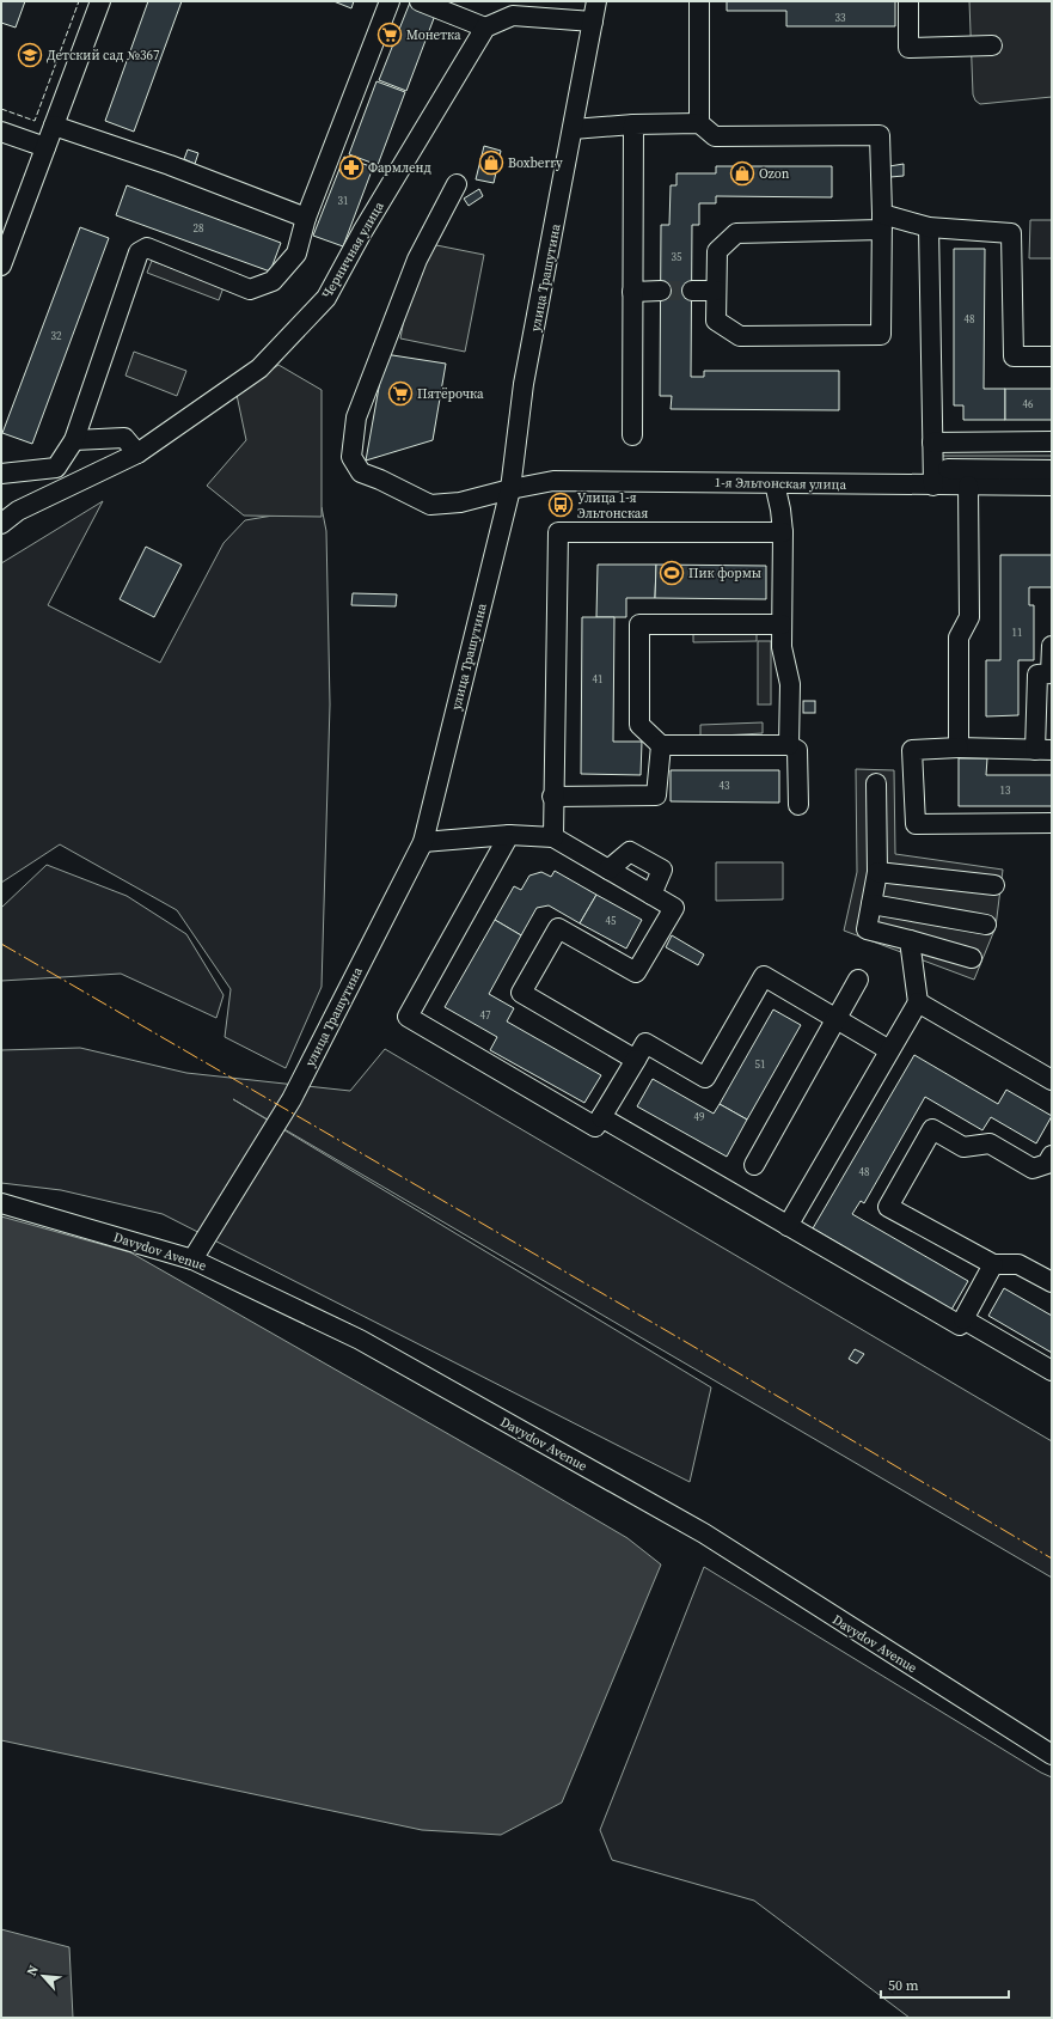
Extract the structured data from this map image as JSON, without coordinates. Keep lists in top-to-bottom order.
{
  "streets": {
    "street": [
      "Черничная улица",
      "улица Трашутина",
      "1-я Эльтонская улица",
      "Davydov Avenue"
    ]
  },
  "crossings": [
    ["улица Трашутина", "1-я Эльтонская улица"],
    ["улица Трашутина", "Davydov Avenue"]
  ],
  "places": {
    "supermarket": ["Монетка", "Пятёрочка"],
    "school or university": ["Детский сад №367"],
    "shop": ["Boxberry", "Ozon"],
    "pharmacy": ["Фармленд"],
    "bus stop": ["Улица 1-я Эльтонская"],
    "sports": ["Пик формы"]
  },
  "house_numbers": [
    "33",
    "31",
    "28",
    "35",
    "48",
    "32",
    "46",
    "11",
    "41",
    "43",
    "13",
    "45",
    "47",
    "51",
    "49",
    "48"
  ],
  "scale_bar": "50 m",
  "north": "top left"
}
